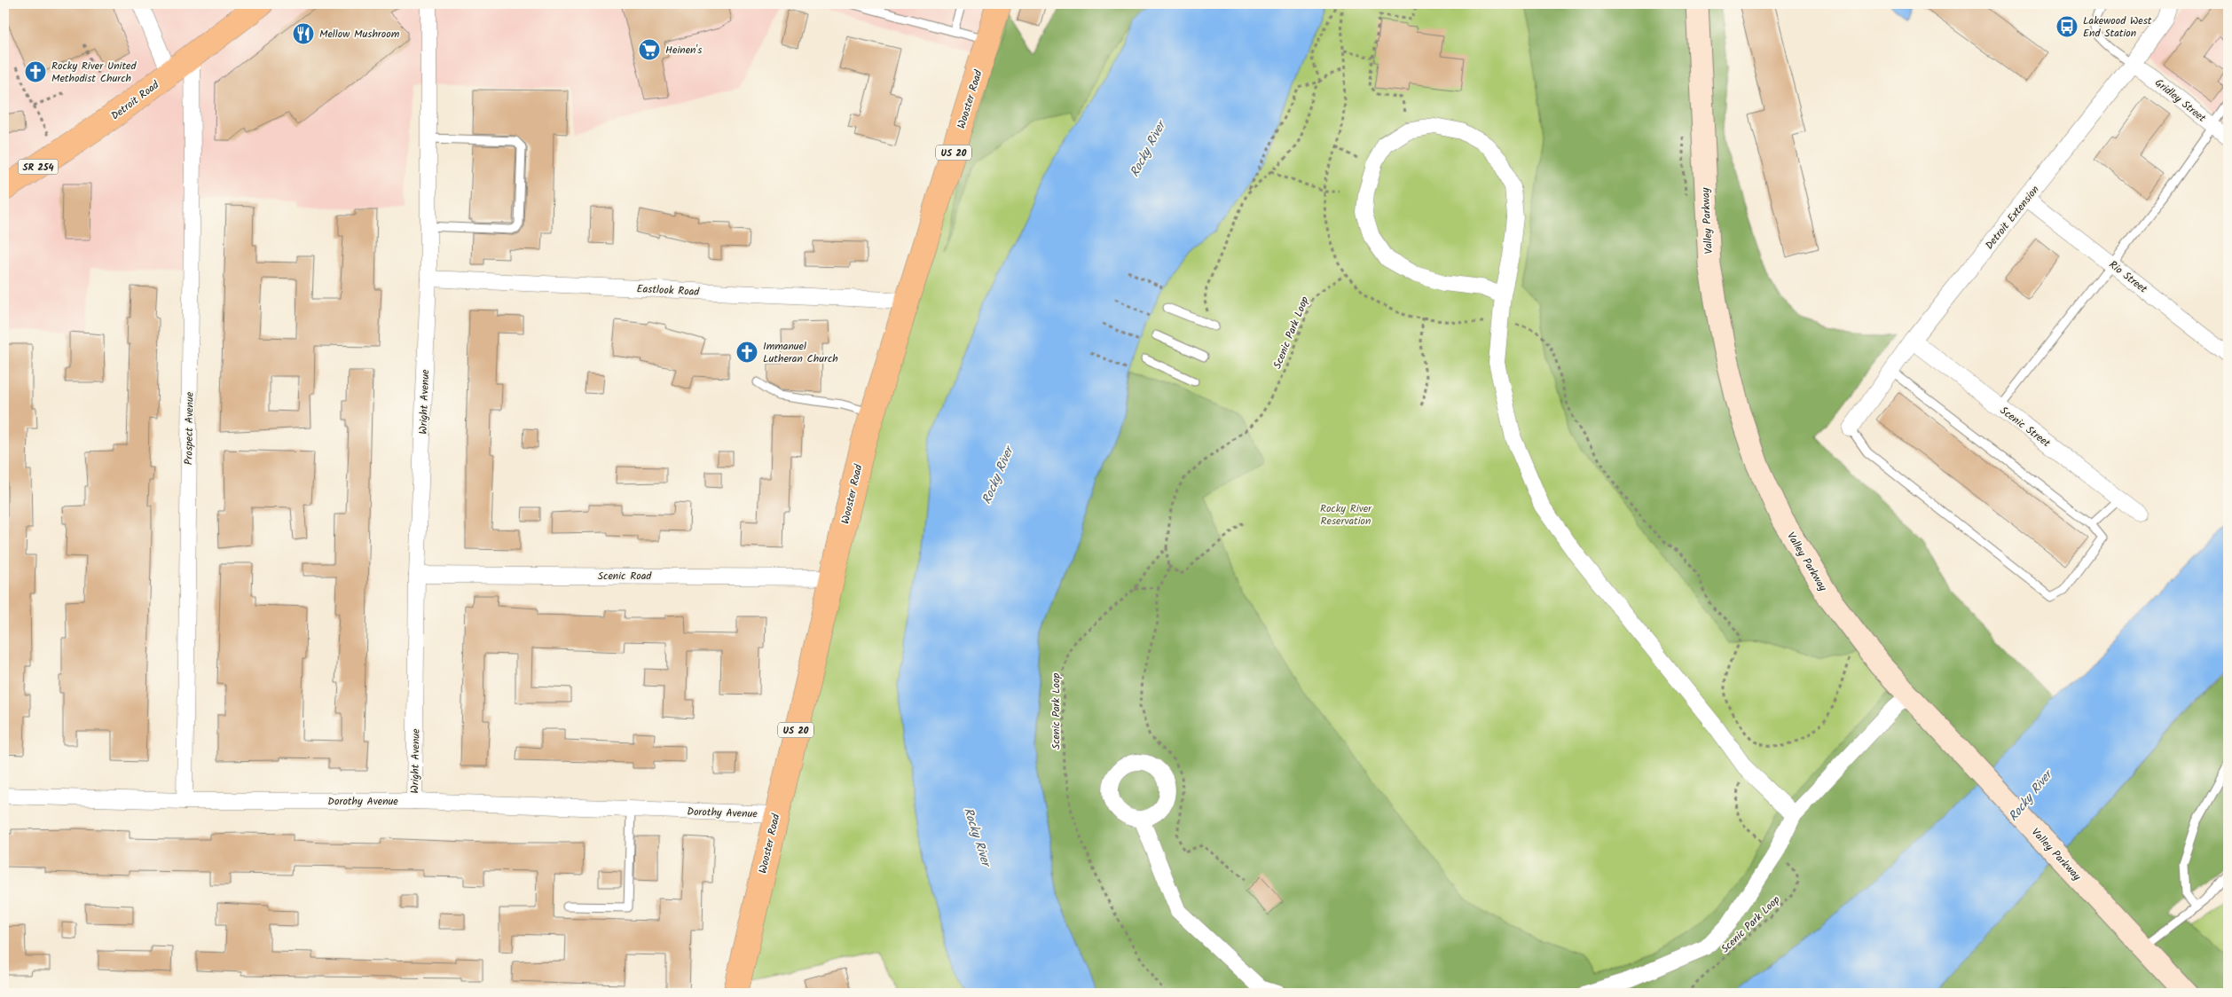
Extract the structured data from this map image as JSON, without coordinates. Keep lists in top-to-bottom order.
{
  "streets": {
    "main road": [
      "Wooster Road",
      "Detroit Road",
      "US 20",
      "SR 254"
    ],
    "street": [
      "Gridley Street",
      "Detroit Extension",
      "Valley Parkway",
      "Rio Street",
      "Eastlook Road",
      "Wright Avenue",
      "Scenic Street",
      "Prospect Avenue",
      "Scenic Road",
      "Dorothy Avenue"
    ],
    "path": ["Scenic Park Loop"]
  },
  "crossings": [
    ["Wooster Road", "Eastlook Road"],
    ["Wooster Road", "Scenic Road"],
    ["Wooster Road", "Dorothy Avenue"],
    ["Detroit Road", "Prospect Avenue"],
    ["Gridley Street", "Detroit Extension"],
    ["Detroit Extension", "Rio Street"],
    ["Detroit Extension", "Scenic Street"],
    ["Eastlook Road", "Wright Avenue"],
    ["Wright Avenue", "Scenic Road"],
    ["Wright Avenue", "Dorothy Avenue"],
    ["Prospect Avenue", "Dorothy Avenue"]
  ],
  "water": ["Rocky River"],
  "parks": ["Rocky River Reservation"],
  "places": {
    "bus stop": ["Lakewood West End Station"],
    "restaurant": ["Mellow Mushroom"],
    "supermarket": ["Heinen's"],
    "church": ["Rocky River United Methodist Church", "Immanuel Lutheran Church"]
  }
}
